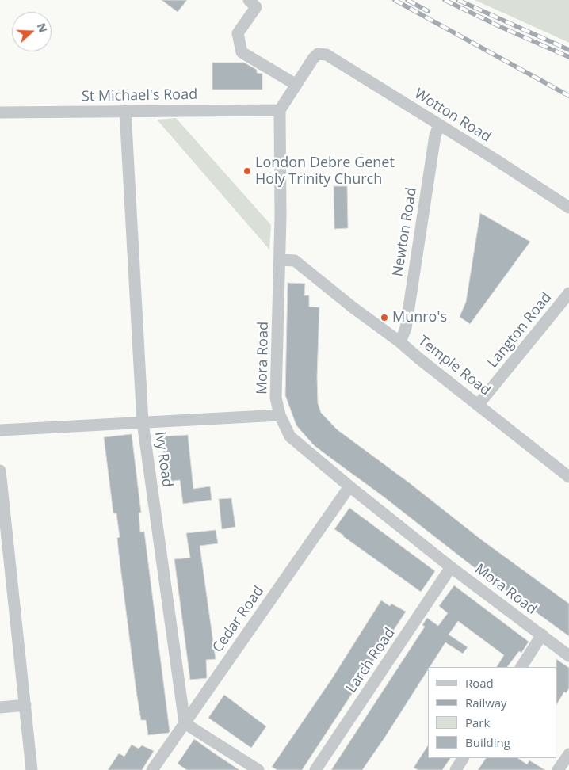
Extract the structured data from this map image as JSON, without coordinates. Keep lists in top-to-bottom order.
{
  "streets": {
    "street": [
      "St Michael's Road",
      "Wotton Road",
      "Newton Road",
      "Langton Road",
      "Mora Road",
      "Temple Road",
      "Ivy Road",
      "Cedar Road",
      "Larch Road"
    ]
  },
  "crossings": [
    ["St Michael's Road", "Mora Road"],
    ["St Michael's Road", "Ivy Road"],
    ["Wotton Road", "Newton Road"],
    ["Newton Road", "Temple Road"],
    ["Langton Road", "Temple Road"],
    ["Mora Road", "Temple Road"],
    ["Mora Road", "Cedar Road"],
    ["Mora Road", "Larch Road"],
    ["Ivy Road", "Cedar Road"]
  ],
  "places": ["London Debre Genet Holy Trinity Church", "Munro's"],
  "legend": [
    "Road",
    "Railway",
    "Park",
    "Building"
  ],
  "north": "right"
}
